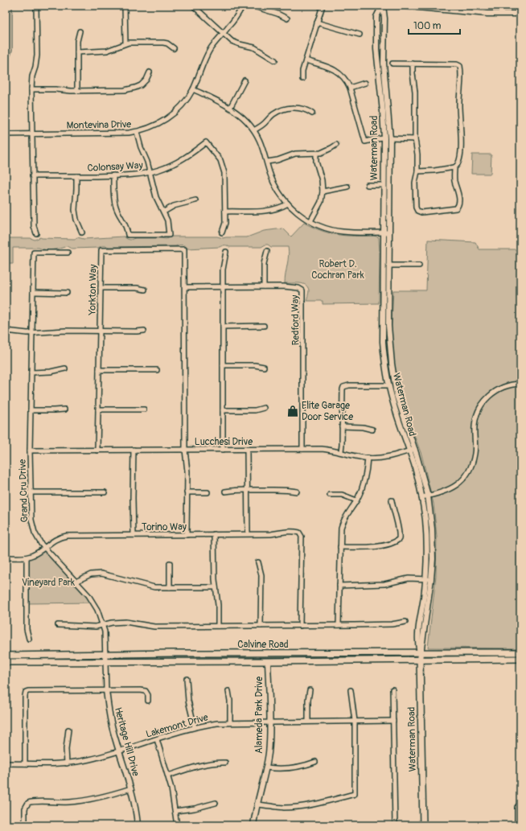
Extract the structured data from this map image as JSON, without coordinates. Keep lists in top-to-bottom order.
{
  "streets": {
    "main road": ["Waterman Road", "Calvine Road"],
    "street": [
      "Montevina Drive",
      "Colonsay Way",
      "Yorkton Way",
      "Redford Way",
      "Lucchesi Drive",
      "Grand Cru Drive",
      "Torino Way",
      "Alameda Park Drive",
      "Lakemont Drive",
      "Heritage Hill Drive"
    ]
  },
  "crossings": [
    ["Waterman Road", "Lucchesi Drive"],
    ["Waterman Road", "Calvine Road"],
    ["Yorkton Way", "Redford Way"],
    ["Yorkton Way", "Lucchesi Drive"],
    ["Redford Way", "Lucchesi Drive"],
    ["Lucchesi Drive", "Grand Cru Drive"],
    ["Grand Cru Drive", "Torino Way"],
    ["Grand Cru Drive", "Calvine Road"],
    ["Grand Cru Drive", "Heritage Hill Drive"],
    ["Calvine Road", "Alameda Park Drive"],
    ["Calvine Road", "Heritage Hill Drive"],
    ["Alameda Park Drive", "Lakemont Drive"],
    ["Lakemont Drive", "Heritage Hill Drive"]
  ],
  "parks": ["Robert D. Cochran Park", "Vineyard Park"],
  "places": {
    "shop": ["Elite Garage Door Service"]
  },
  "scale_bar": "100 m"
}
